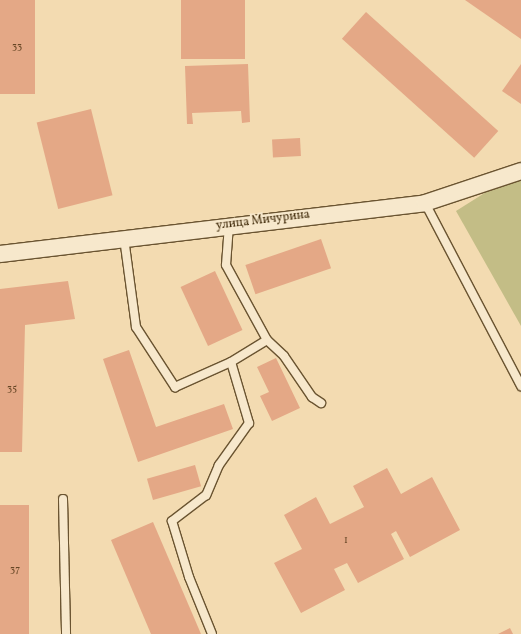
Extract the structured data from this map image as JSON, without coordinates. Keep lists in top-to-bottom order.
{
  "streets": {
    "street": ["улица Мичурина"]
  },
  "house_numbers": [
    "33",
    "35",
    "1",
    "37"
  ]
}
